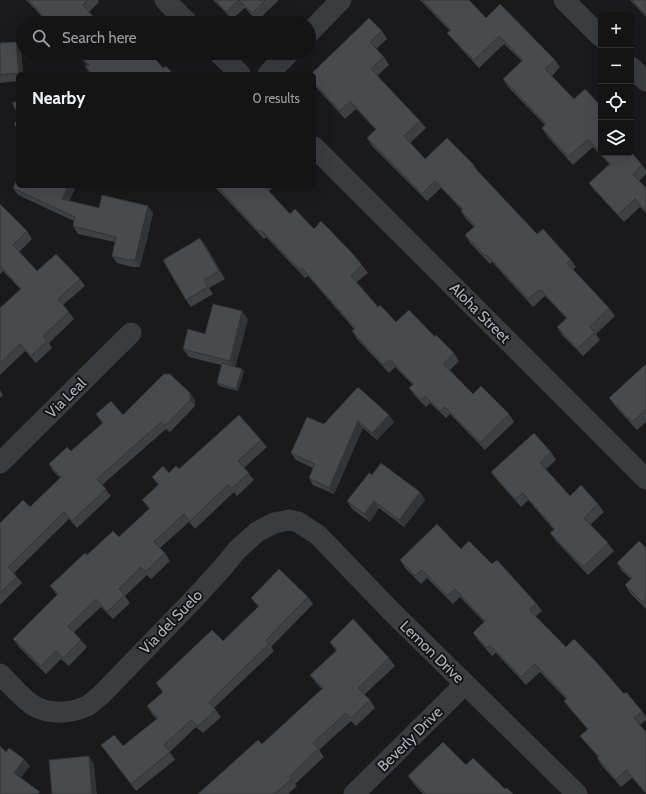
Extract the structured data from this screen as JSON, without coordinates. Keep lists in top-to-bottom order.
{
  "streets": {
    "street": [
      "Aloha Street",
      "Via Leal",
      "Via del Suelo",
      "Lemon Drive",
      "Beverly Drive"
    ]
  },
  "crossings": [
    ["Via del Suelo", "Lemon Drive"],
    ["Lemon Drive", "Beverly Drive"]
  ],
  "page": {
    "map_buttons": ["+", "−"],
    "search": "Search here",
    "heading": ["Nearby", "0 results"]
  }
}
